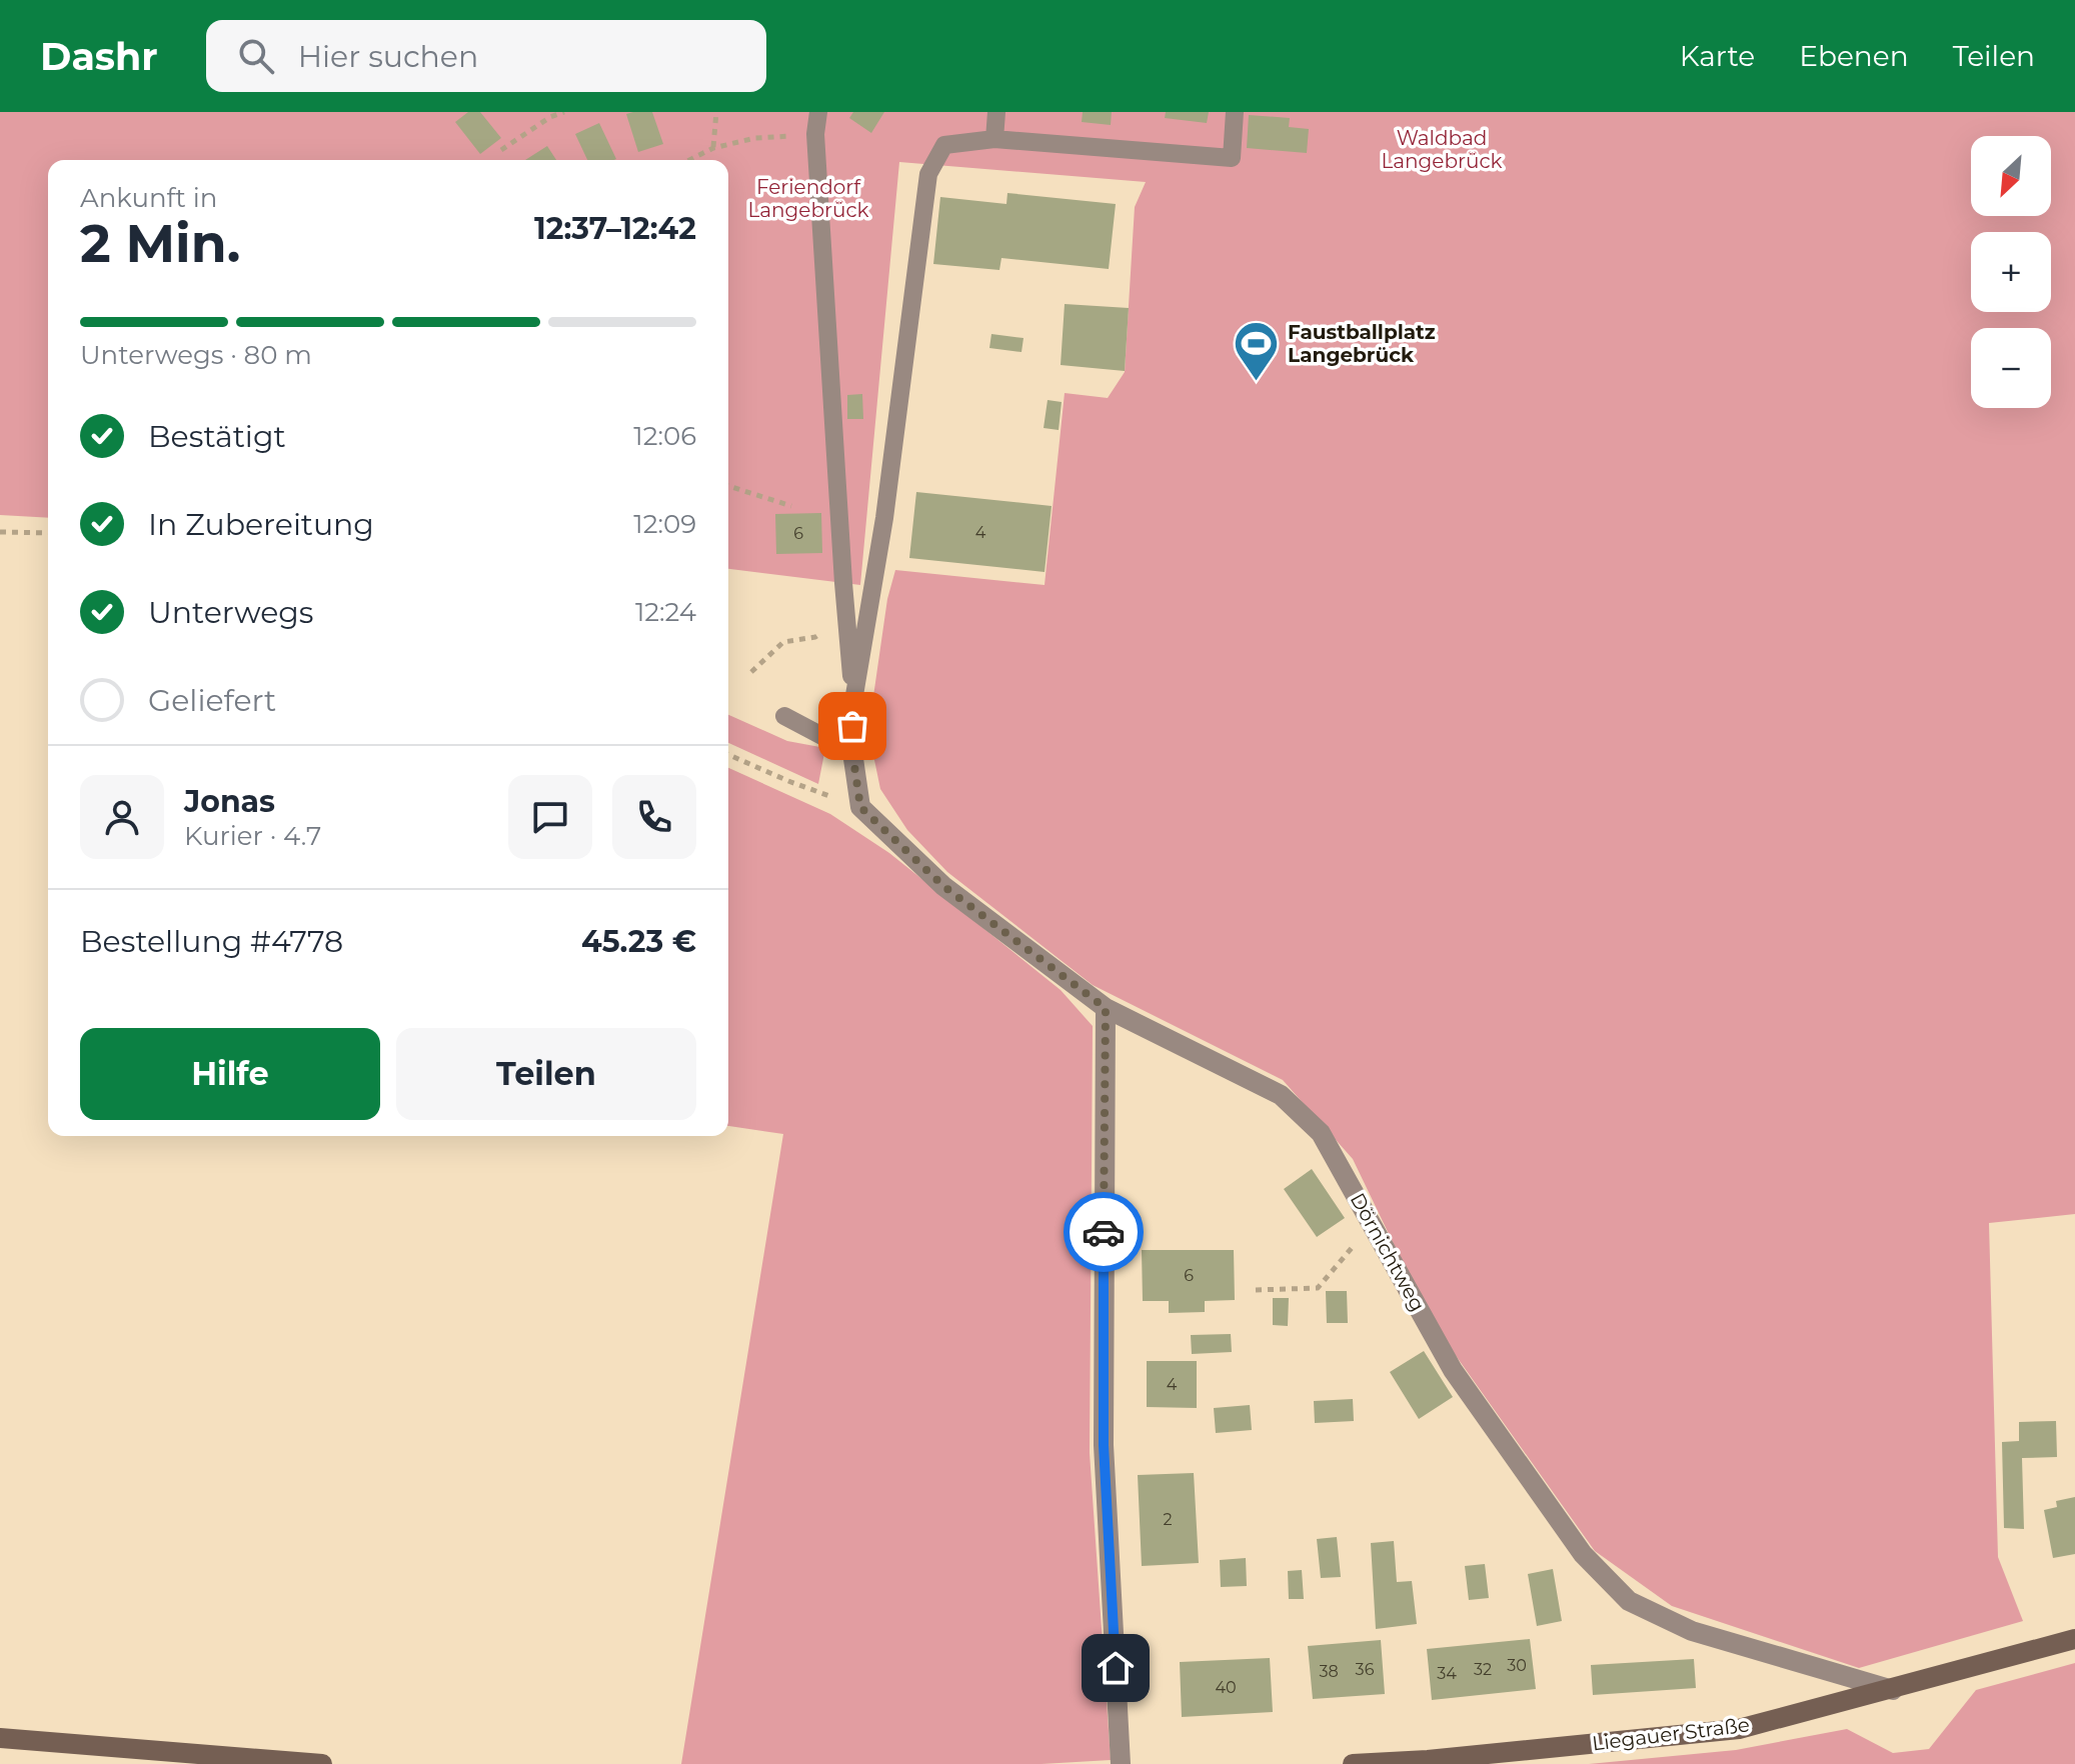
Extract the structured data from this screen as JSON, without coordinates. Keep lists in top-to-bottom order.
{
  "streets": {
    "main road": ["Liegauer Straße"],
    "street": ["Dörnichtweg"]
  },
  "crossings": [
    ["Dörnichtweg", "Liegauer Straße"]
  ],
  "parks": ["Waldbad Langebrück", "Feriendorf Langebrück"],
  "places": {
    "sports": ["Faustballplatz Langebrück"]
  },
  "house_numbers": [
    "4",
    "6",
    "6",
    "4",
    "2",
    "30",
    "36",
    "32",
    "38",
    "34",
    "40"
  ],
  "north": "bottom left",
  "page": {
    "header": "Dashr",
    "search": "Hier suchen",
    "nav": ["Karte", "Ebenen", "Teilen"],
    "map_buttons": ["+", "−"],
    "heading": ["2 Min.", "Ankunft in", "12:37–12:42"],
    "panel": [
      "Jonas",
      "Kurier · 4.7",
      "Bestellung #4778",
      "45.23 €"
    ],
    "bar": "Unterwegs · 80 m",
    "list": [
      ["Bestätigt", "12:06"],
      ["In Zubereitung", "12:09"],
      ["Unterwegs", "12:24"],
      "Geliefert"
    ],
    "buttons": ["Hilfe", "Teilen"]
  }
}
